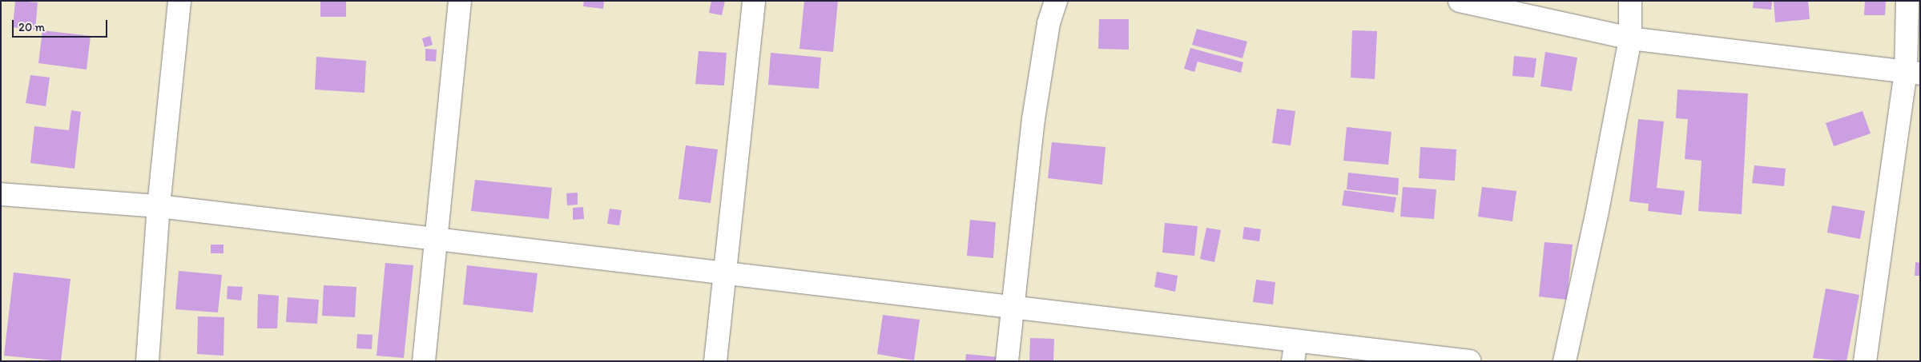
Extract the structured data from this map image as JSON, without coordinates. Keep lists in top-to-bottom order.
{
  "scale_bar": "20 m"
}
